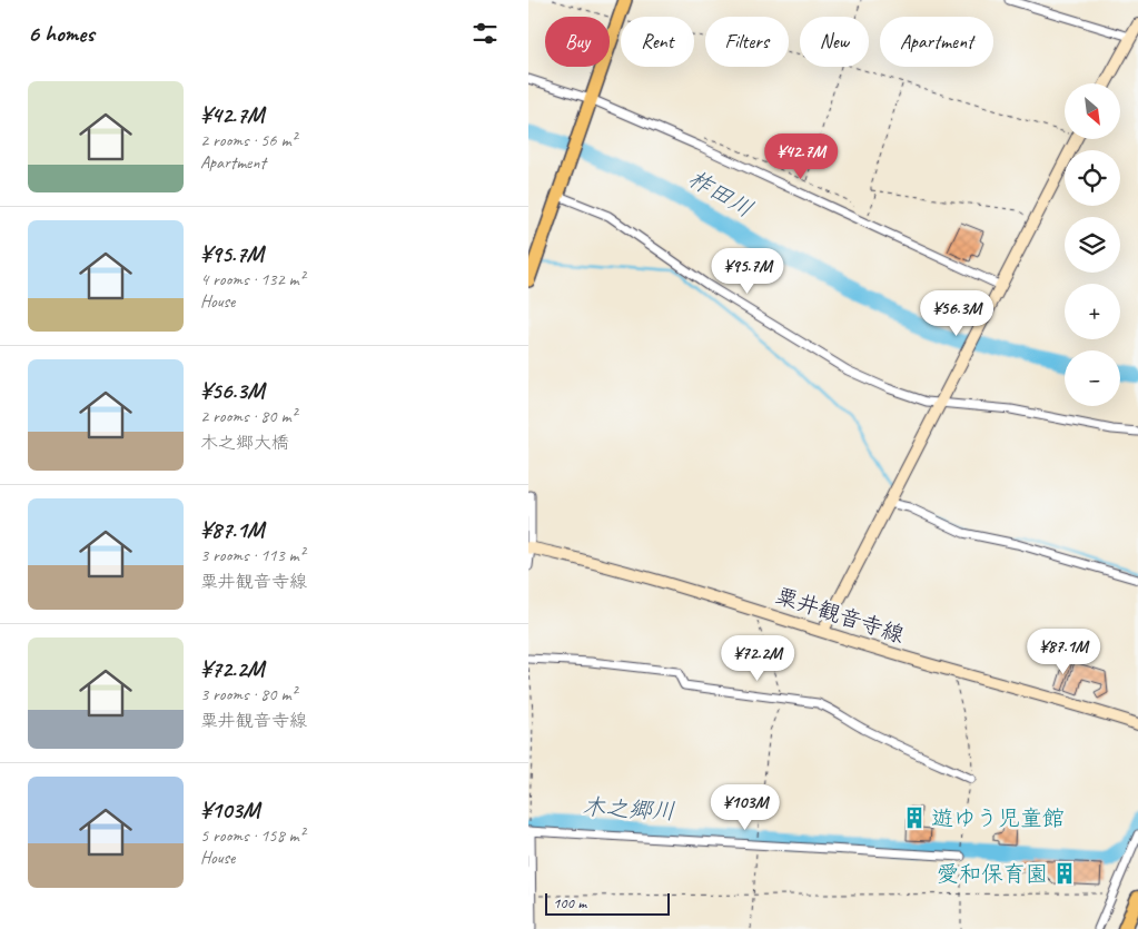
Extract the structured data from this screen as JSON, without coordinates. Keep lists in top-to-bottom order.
{
  "streets": {
    "street": ["粟井観音寺線"]
  },
  "water": ["柞田川", "木之郷川"],
  "places": {
    "building": ["遊ゆう児童館", "愛和保育園"]
  },
  "scale_bar": "100 m",
  "north": "bottom right",
  "page": {
    "heading": "6 homes",
    "chip": [
      "Buy",
      "Rent",
      "Filters",
      "New",
      "Apartment"
    ],
    "list": [
      {
        "name": "¥42.7M",
        "note": "2 rooms · 56 m² · Apartment"
      },
      {
        "name": "¥95.7M",
        "note": "4 rooms · 132 m² · House"
      },
      {
        "name": "¥56.3M",
        "note": "2 rooms · 80 m² · 木之郷大橋"
      },
      {
        "name": "¥87.1M",
        "note": "3 rooms · 113 m² · 粟井観音寺線"
      },
      {
        "name": "¥72.2M",
        "note": "3 rooms · 80 m² · 粟井観音寺線"
      },
      {
        "name": "¥103M",
        "note": "5 rooms · 158 m² · House"
      }
    ],
    "map_buttons": ["+", "−"],
    "price": [
      "¥42.7M",
      "¥95.7M",
      "¥56.3M",
      "¥87.1M",
      "¥72.2M",
      "¥103M"
    ],
    "scale": "100 m"
  }
}
